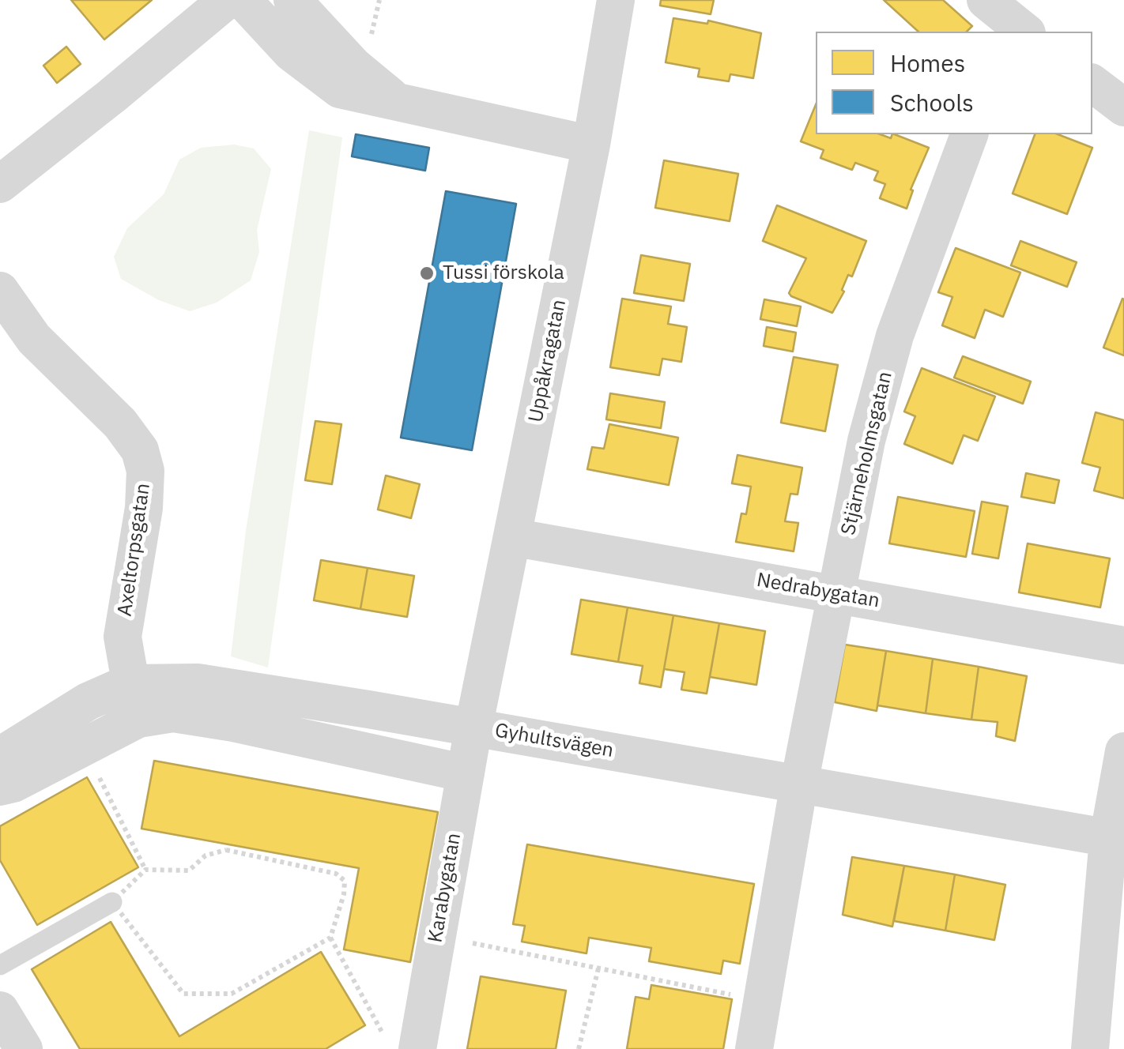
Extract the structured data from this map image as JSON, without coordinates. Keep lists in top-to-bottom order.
{
  "streets": {
    "street": [
      "Uppåkragatan",
      "Stjärneholmsgatan",
      "Axeltorpsgatan",
      "Nedrabygatan",
      "Gyhultsvägen",
      "Karabygatan"
    ]
  },
  "crossings": [
    ["Uppåkragatan", "Nedrabygatan"],
    ["Uppåkragatan", "Gyhultsvägen"],
    ["Uppåkragatan", "Karabygatan"],
    ["Stjärneholmsgatan", "Nedrabygatan"],
    ["Stjärneholmsgatan", "Gyhultsvägen"],
    ["Axeltorpsgatan", "Gyhultsvägen"],
    ["Gyhultsvägen", "Karabygatan"]
  ],
  "places": ["Tussi förskola"],
  "legend": ["Homes", "Schools"]
}
